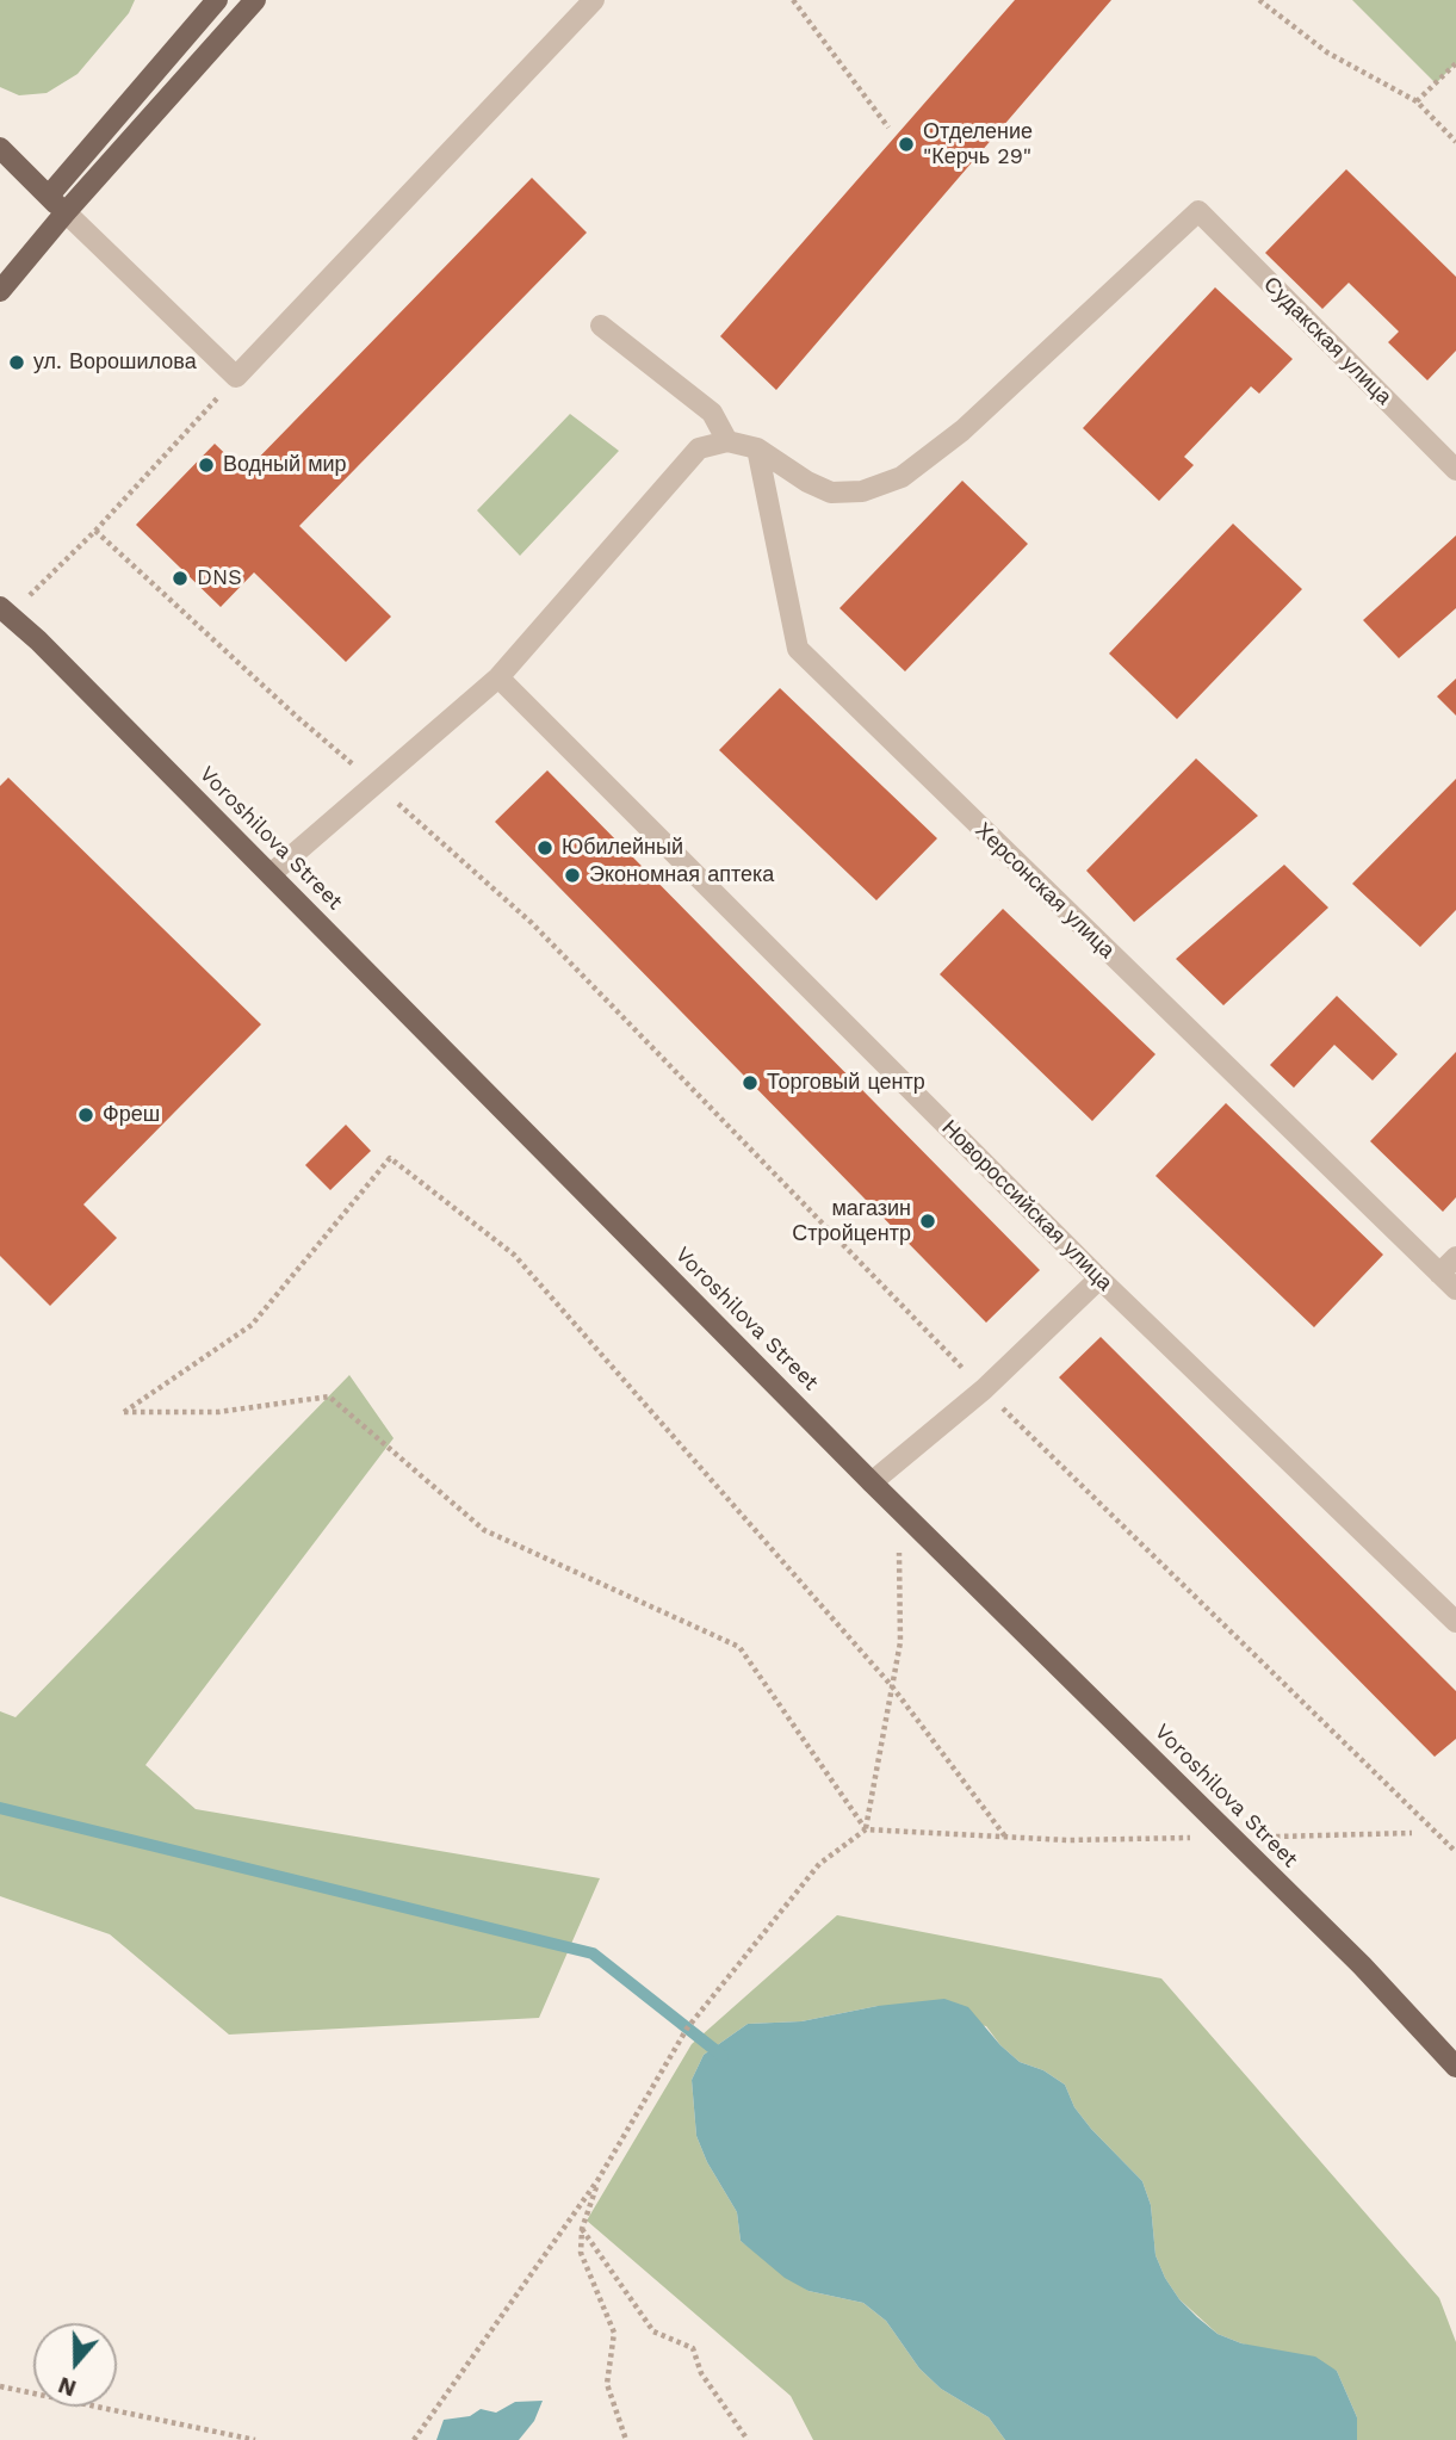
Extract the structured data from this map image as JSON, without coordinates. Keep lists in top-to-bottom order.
{
  "streets": {
    "main road": ["Voroshilova Street"],
    "street": ["Судакская улица", "Херсонская улица", "Новороссийская улица"]
  },
  "crossings": [
    ["Судакская улица", "Херсонская улица"]
  ],
  "places": [
    "Отделение \"Керчь 29\"",
    "ул. Ворошилова",
    "Водный мир",
    "DNS",
    "Юбилейный",
    "Экономная аптека",
    "Торговый центр",
    "Фреш",
    "магазин Стройцентр"
  ],
  "north": "bottom"
}
